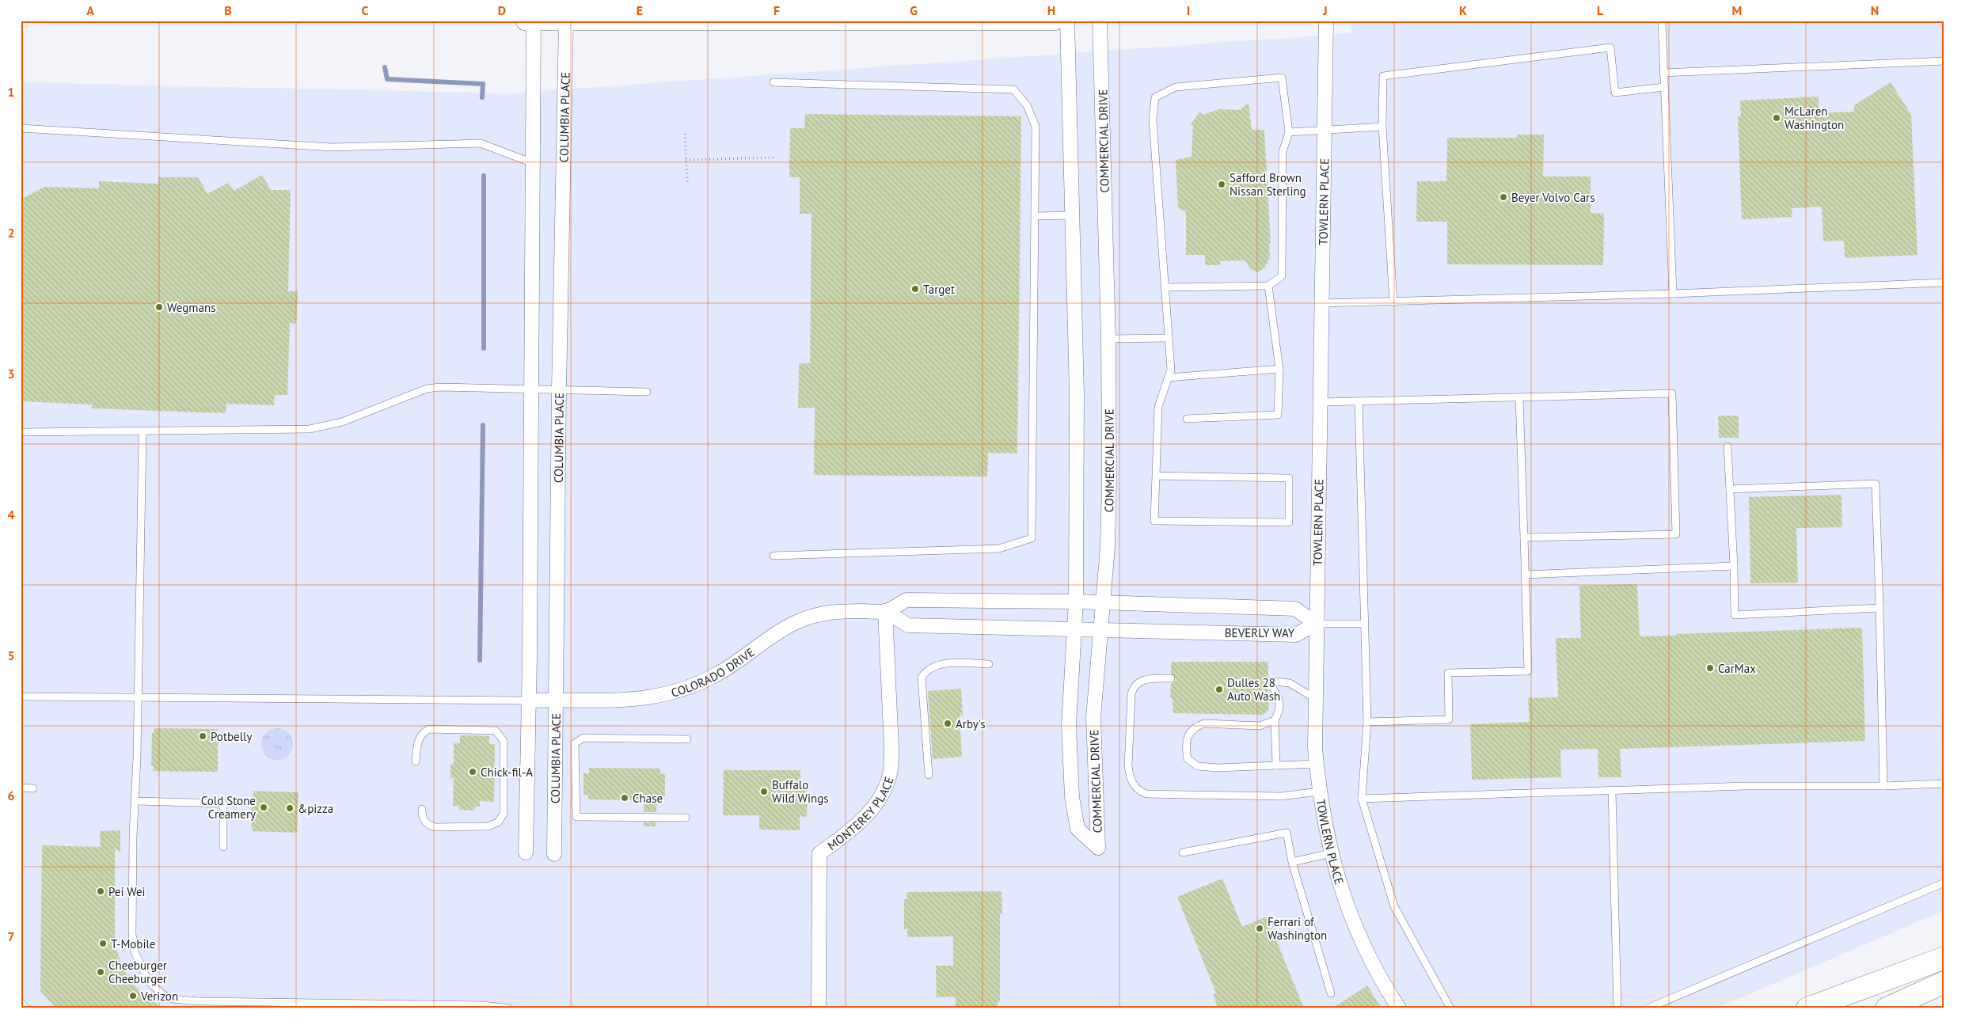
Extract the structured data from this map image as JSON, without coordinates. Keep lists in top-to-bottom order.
{
  "streets": {
    "street": [
      "COLUMBIA PLACE",
      "COMMERCIAL DRIVE",
      "TOWLERN PLACE",
      "BEVERLY WAY",
      "COLORADO DRIVE",
      "MONTEREY PLACE"
    ]
  },
  "crossings": [
    ["COLUMBIA PLACE", "COLORADO DRIVE"],
    ["COMMERCIAL DRIVE", "BEVERLY WAY"],
    ["COMMERCIAL DRIVE", "COLORADO DRIVE"],
    ["TOWLERN PLACE", "BEVERLY WAY"],
    ["BEVERLY WAY", "COLORADO DRIVE"],
    ["COLORADO DRIVE", "MONTEREY PLACE"]
  ],
  "places": [
    "McLaren Washington",
    "Safford Brown Nissan Sterling",
    "Beyer Volvo Cars",
    "Target",
    "Wegmans",
    "CarMax",
    "Dulles 28 Auto Wash",
    "Arby's",
    "Potbelly",
    "Chick-fil-A",
    "Buffalo Wild Wings",
    "Chase",
    "Cold Stone Creamery",
    "&pizza",
    "Pei Wei",
    "Ferrari of Washington",
    "T-Mobile",
    "Cheeburger Cheeburger",
    "Verizon"
  ],
  "grid": {
    "columns": [
      "A",
      "B",
      "C",
      "D",
      "E",
      "F",
      "G",
      "H",
      "I",
      "J",
      "K",
      "L",
      "M",
      "N"
    ],
    "rows": [
      "1",
      "2",
      "3",
      "4",
      "5",
      "6",
      "7"
    ]
  }
}
